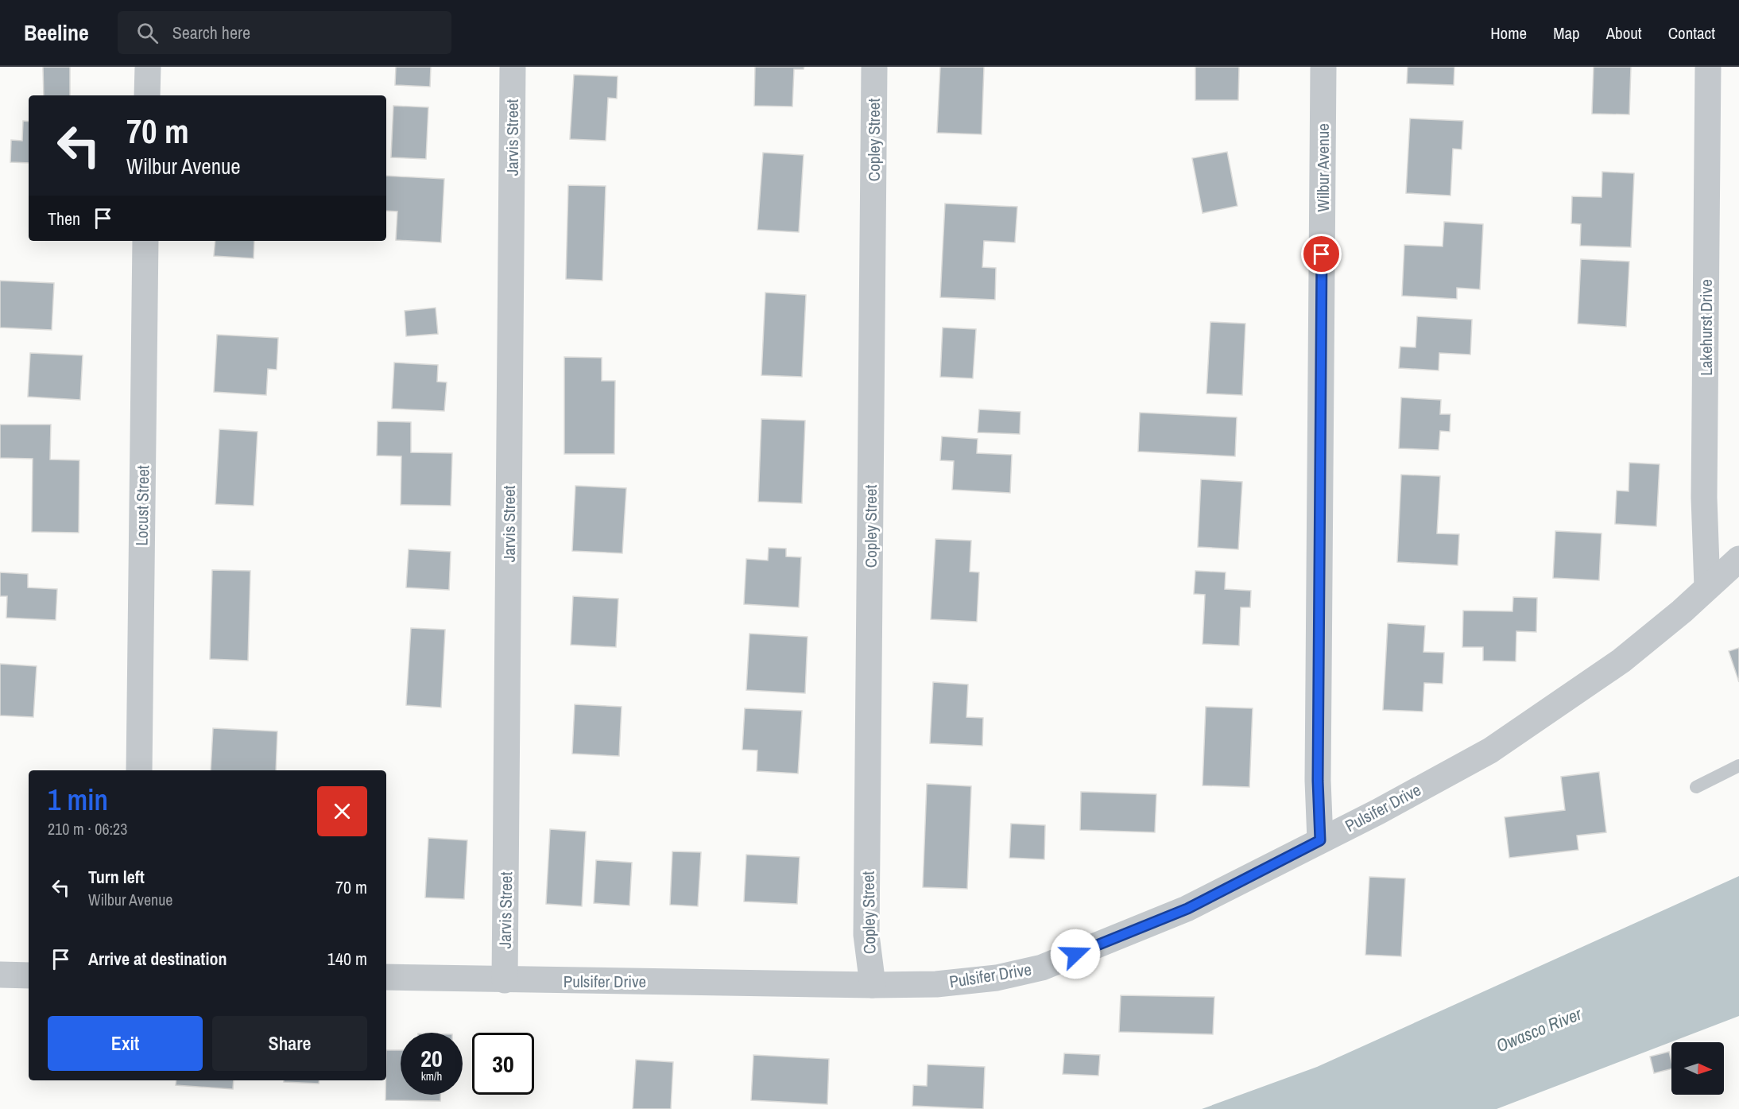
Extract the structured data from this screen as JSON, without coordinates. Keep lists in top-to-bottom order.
{
  "streets": {
    "street": [
      "Jarvis Street",
      "Copley Street",
      "Wilbur Avenue",
      "Lakehurst Drive",
      "Locust Street",
      "Pulsifer Drive"
    ]
  },
  "crossings": [
    ["Jarvis Street", "Pulsifer Drive"],
    ["Copley Street", "Pulsifer Drive"],
    ["Wilbur Avenue", "Pulsifer Drive"],
    ["Lakehurst Drive", "Pulsifer Drive"]
  ],
  "water": ["Owasco River"],
  "north": "right",
  "page": {
    "header": "Beeline",
    "search": "Search here",
    "nav": [
      "Home",
      "Map",
      "About",
      "Contact"
    ],
    "turn": ["70 m", "Wilbur Avenue"],
    "then": "Then",
    "heading": ["1 min", "210 m · 06:23"],
    "list": [
      {
        "name": "Turn left",
        "note": "Wilbur Avenue",
        "value": "70 m"
      },
      {
        "name": "Arrive at destination",
        "value": "140 m"
      }
    ],
    "buttons": ["Exit", "Share"],
    "speed": "20 km/h",
    "limit": "30"
  }
}
